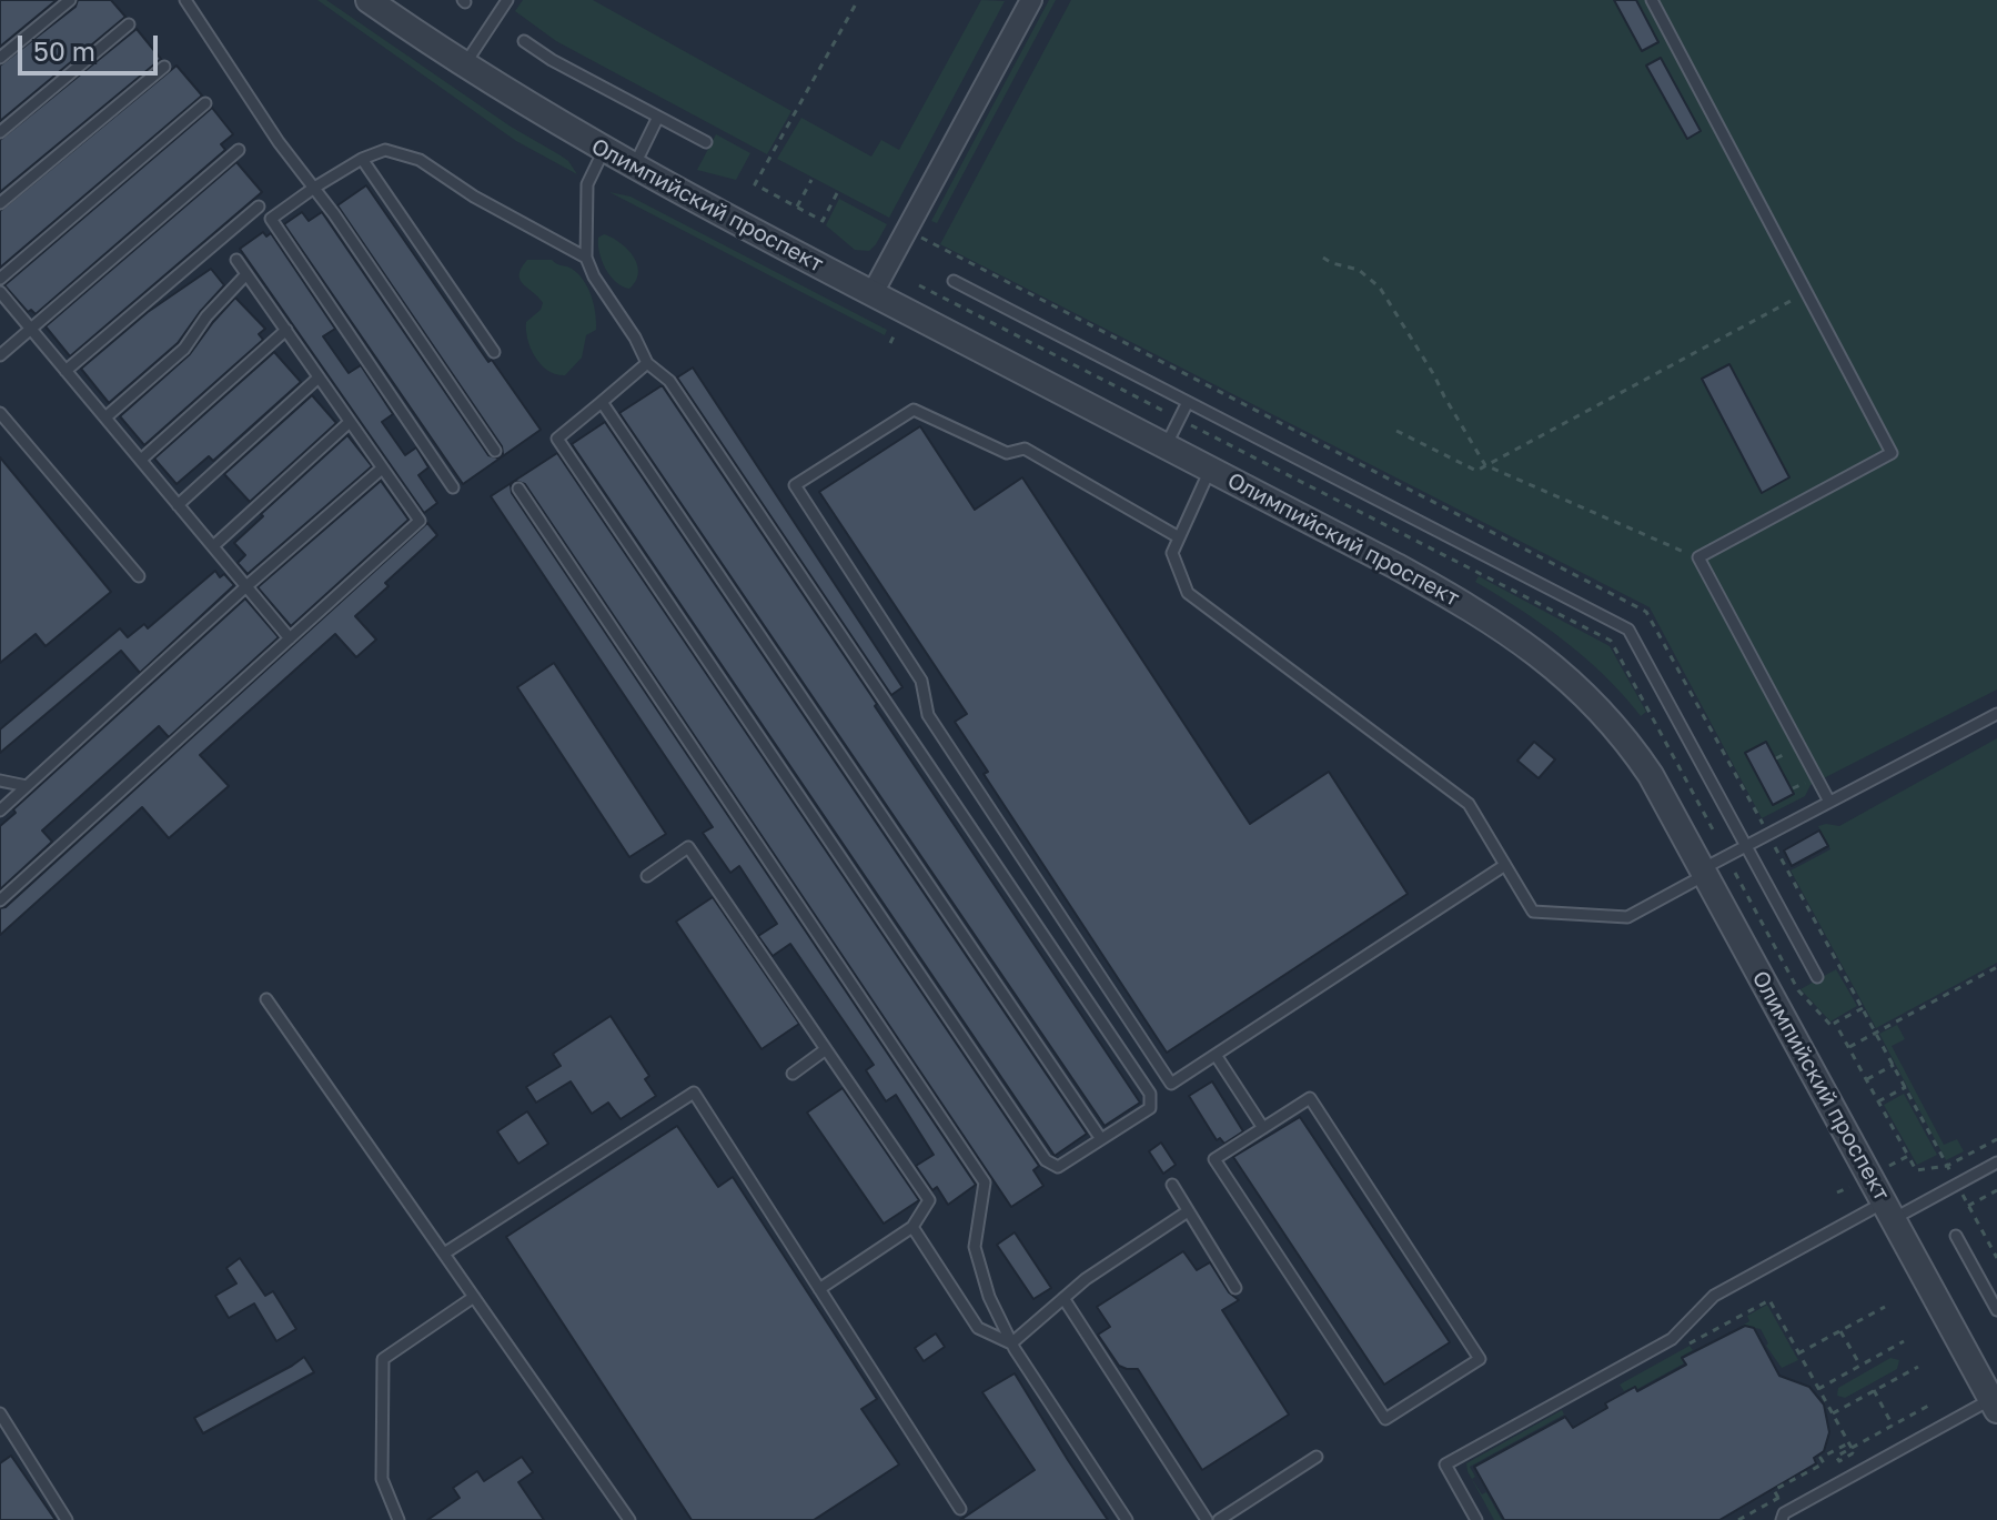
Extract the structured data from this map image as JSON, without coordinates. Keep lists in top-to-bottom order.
{
  "streets": {
    "street": ["Олимпийский проспект"]
  },
  "scale_bar": "50 m"
}
